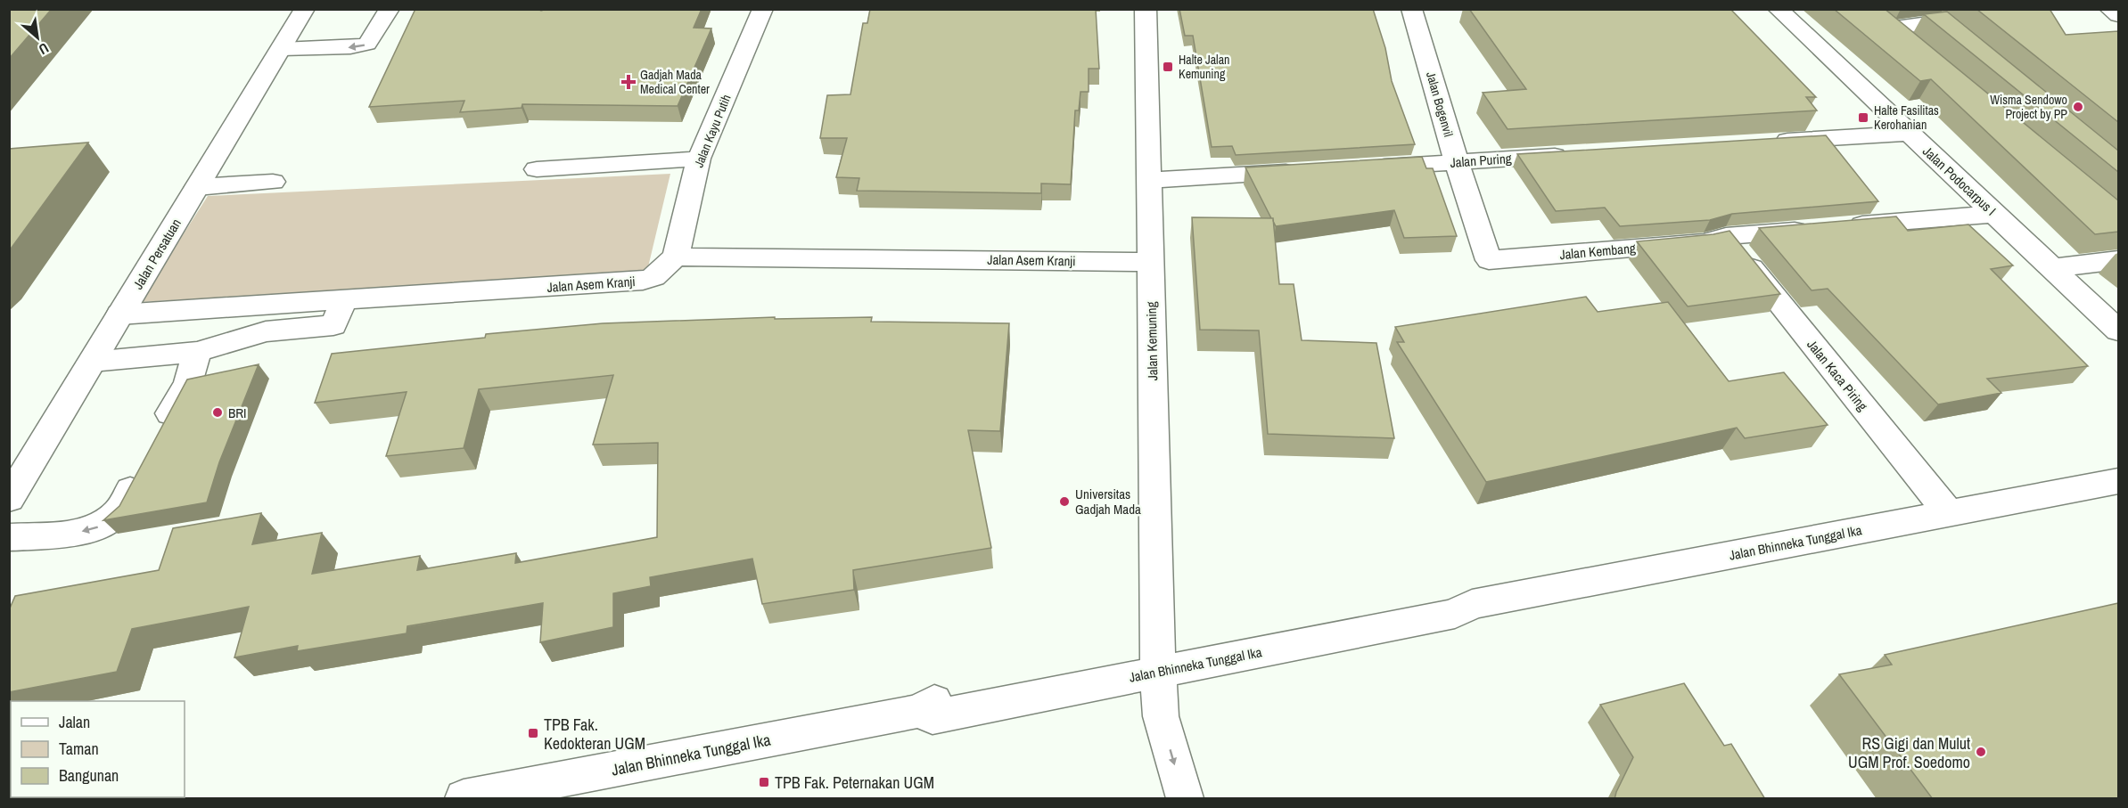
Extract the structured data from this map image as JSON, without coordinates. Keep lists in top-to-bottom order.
{
  "streets": {
    "street": [
      "Jalan Bogenvil",
      "Jalan Kayu Putih",
      "Jalan Puring",
      "Jalan Podocarpus I",
      "Jalan Kembang",
      "Jalan Persatuan",
      "Jalan Asem Kranji",
      "Jalan Kemuning",
      "Jalan Kaca Piring",
      "Jalan Bhinneka Tunggal Ika"
    ]
  },
  "crossings": [
    ["Jalan Bogenvil", "Jalan Puring"],
    ["Jalan Bogenvil", "Jalan Kembang"],
    ["Jalan Kayu Putih", "Jalan Asem Kranji"],
    ["Jalan Podocarpus I", "Jalan Kembang"],
    ["Jalan Kembang", "Jalan Kaca Piring"],
    ["Jalan Persatuan", "Jalan Asem Kranji"],
    ["Jalan Asem Kranji", "Jalan Kemuning"],
    ["Jalan Kemuning", "Jalan Bhinneka Tunggal Ika"],
    ["Jalan Kaca Piring", "Jalan Bhinneka Tunggal Ika"]
  ],
  "places": {
    "transit": [
      "Halte Jalan Kemuning",
      "Halte Fasilitas Kerohanian",
      "TPB Fak. Kedokteran UGM",
      "TPB Fak. Peternakan UGM"
    ],
    "health": ["Gadjah Mada Medical Center"],
    "other": [
      "Wisma Sendowo Project by PP",
      "BRI",
      "Universitas Gadjah Mada",
      "RS Gigi dan Mulut UGM Prof. Soedomo"
    ]
  },
  "legend": ["Jalan", "Taman", "Bangunan"],
  "north": "bottom right"
}
